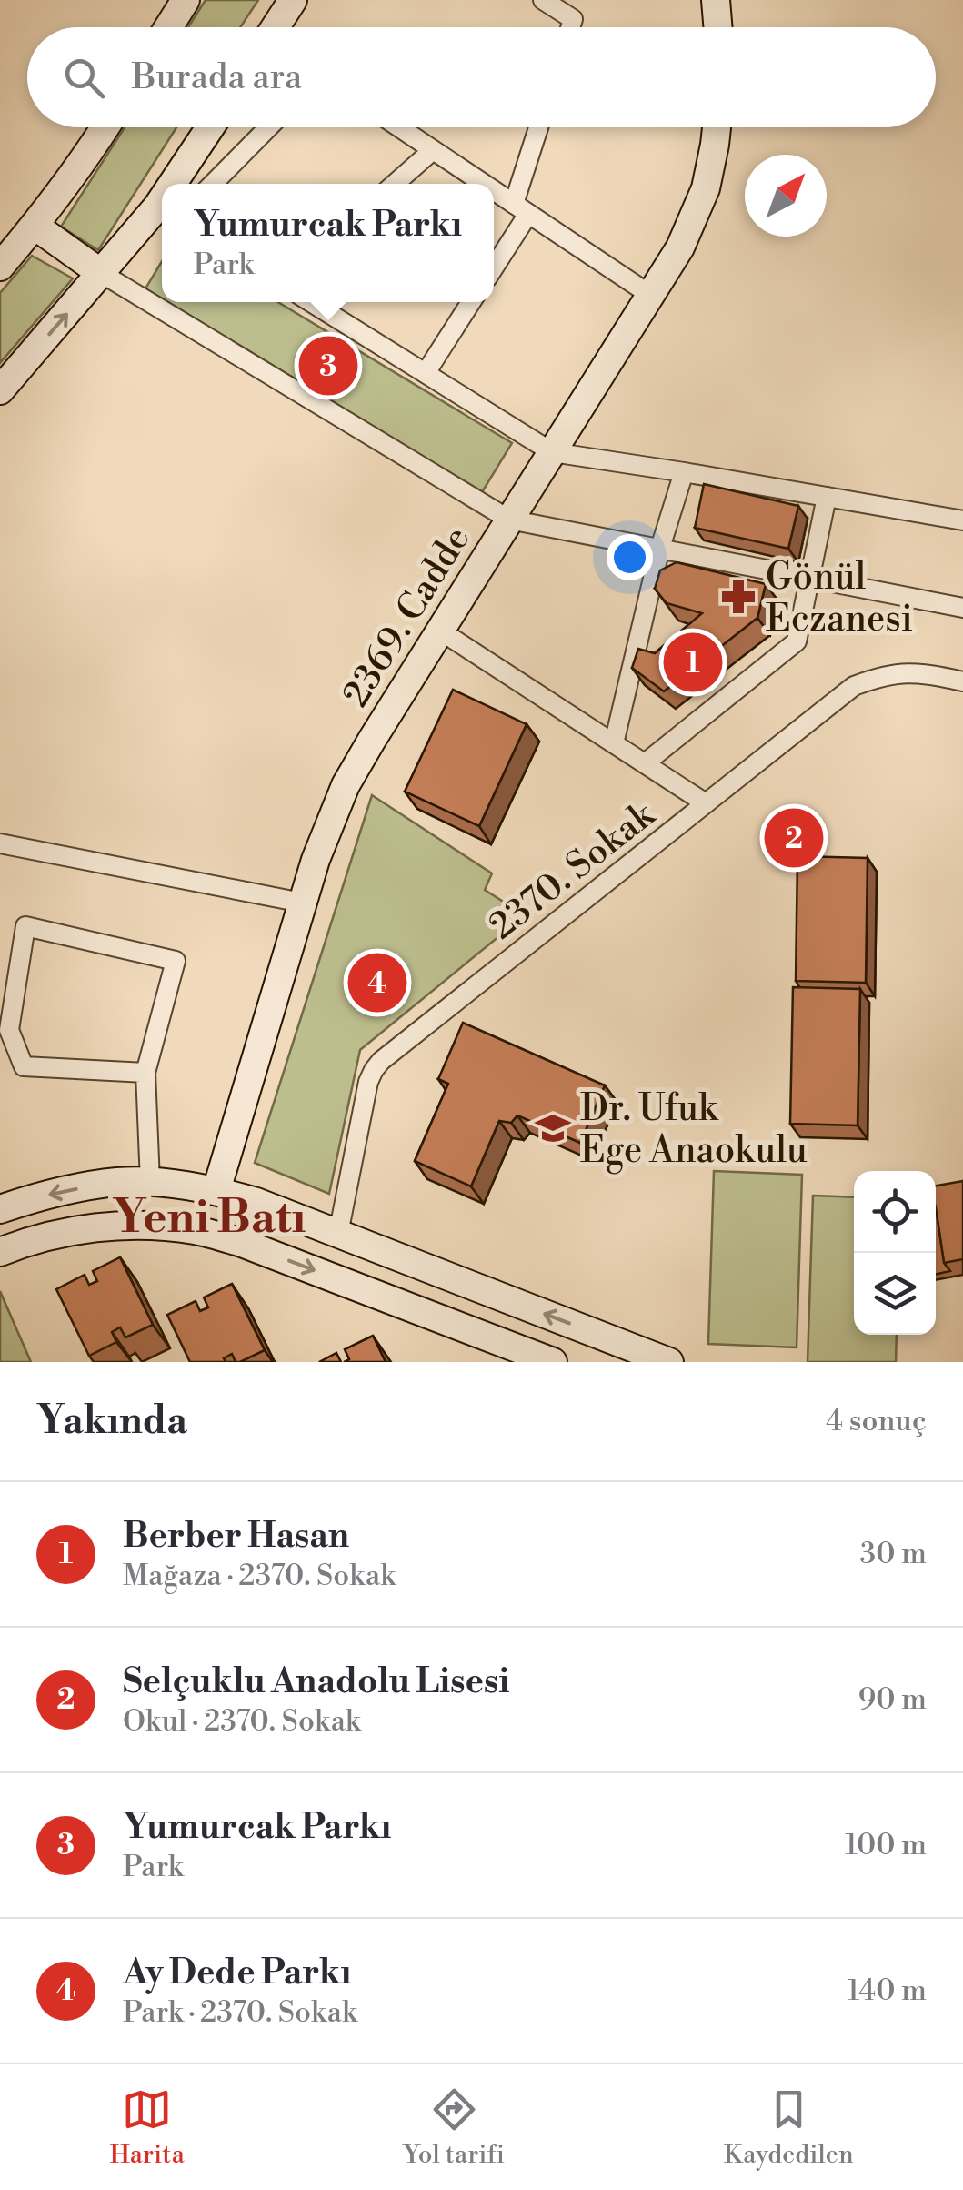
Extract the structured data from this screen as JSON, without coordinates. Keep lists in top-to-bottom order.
{
  "streets": {
    "street": ["2369. Cadde", "2370. Sokak"]
  },
  "districts": ["Yeni Batı"],
  "places": {
    "pharmacy": ["Gönül Eczanesi"],
    "school or university": ["Dr. Ufuk Ege Anaokulu"]
  },
  "north": "top right",
  "page": {
    "search": "Burada ara",
    "popup": ["Yumurcak Parkı", "Park"],
    "pins": [
      "3",
      "1",
      "2",
      "4"
    ],
    "heading": ["Yakında", "4 sonuç"],
    "list": [
      {
        "mark": "1",
        "name": "Berber Hasan",
        "note": "Mağaza · 2370. Sokak",
        "value": "30 m"
      },
      {
        "mark": "2",
        "name": "Selçuklu Anadolu Lisesi",
        "note": "Okul · 2370. Sokak",
        "value": "90 m"
      },
      {
        "mark": "3",
        "name": "Yumurcak Parkı",
        "note": "Park",
        "value": "100 m"
      },
      {
        "mark": "4",
        "name": "Ay Dede Parkı",
        "note": "Park · 2370. Sokak",
        "value": "140 m"
      }
    ],
    "nav": ["Harita", "Yol tarifi", "Kaydedilen"]
  }
}
